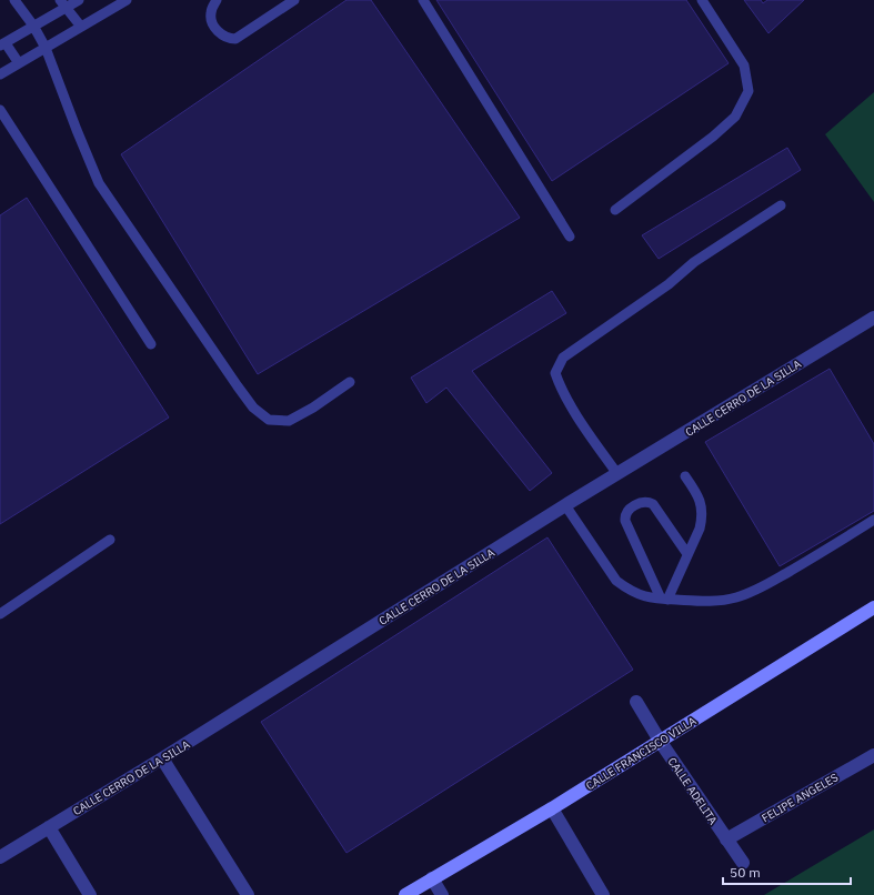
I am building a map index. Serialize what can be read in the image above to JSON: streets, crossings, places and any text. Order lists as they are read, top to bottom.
{
  "streets": {
    "street": [
      "CALLE CERRO DE LA SILLA",
      "CALLE FRANCISCO VILLA",
      "CALLE ADELITA",
      "FELIPE ANGELES"
    ]
  },
  "crossings": [
    ["CALLE FRANCISCO VILLA", "CALLE ADELITA"],
    ["CALLE ADELITA", "FELIPE ANGELES"]
  ],
  "scale_bar": "50 m"
}
